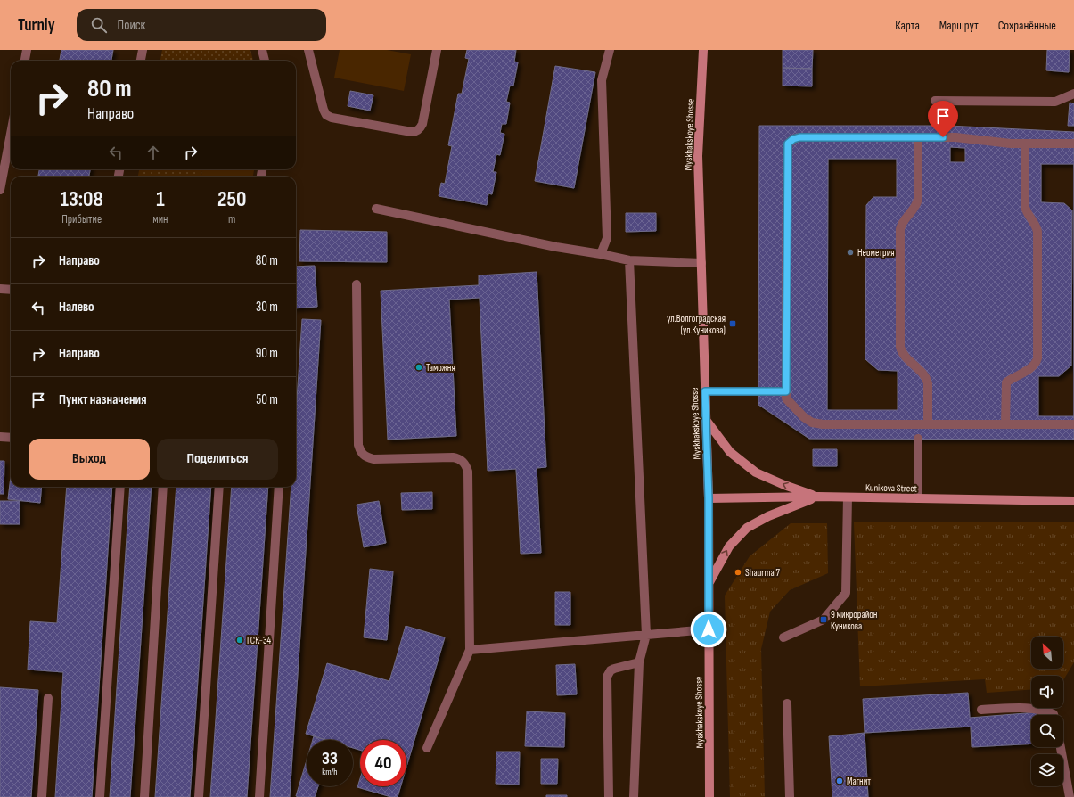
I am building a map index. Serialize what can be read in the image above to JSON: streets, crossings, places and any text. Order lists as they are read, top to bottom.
{
  "streets": {
    "street": ["Myskhakskoye Shosse", "Kunikova Street"]
  },
  "crossings": [
    ["Myskhakskoye Shosse", "Kunikova Street"]
  ],
  "places": {
    "other": [
      "Неометрия",
      "Таможня",
      "Shaurma 7",
      "ГСК-34",
      "Магнит"
    ],
    "transit": ["ул.Волгоградская (ул.Куникова)", "9 микрорайон Куникова"]
  },
  "north": "top left",
  "page": {
    "header": "Turnly",
    "search": "Поиск",
    "nav": ["Карта", "Маршрут", "Сохранённые"],
    "turn": ["80 m", "Направо"],
    "eta": [
      "13:08",
      "Прибытие",
      "1",
      "мин",
      "250",
      "m"
    ],
    "list": [
      {
        "name": "Направо",
        "value": "80 m"
      },
      {
        "name": "Налево",
        "value": "30 m"
      },
      {
        "name": "Направо",
        "value": "90 m"
      },
      {
        "name": "Пункт назначения",
        "value": "50 m"
      }
    ],
    "buttons": ["Выход", "Поделиться"],
    "speed": "33 km/h",
    "limit": "40"
  }
}
